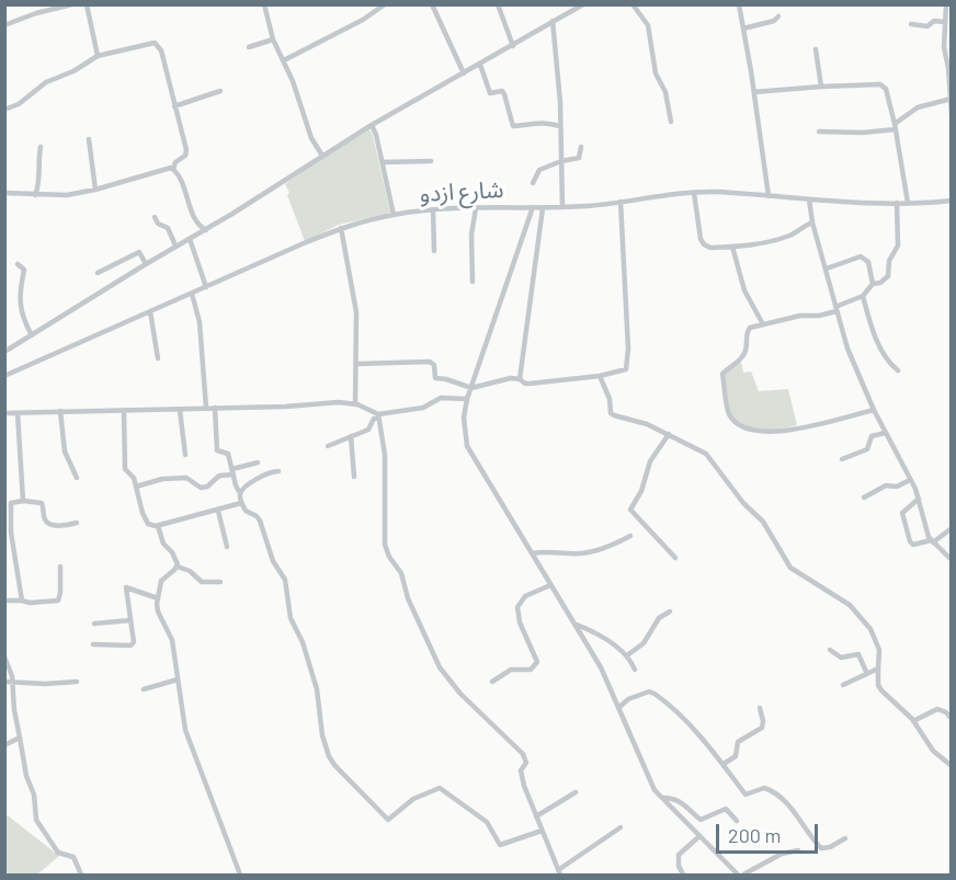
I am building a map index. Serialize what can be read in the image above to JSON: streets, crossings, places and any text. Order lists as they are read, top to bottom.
{
  "streets": {
    "street": ["شارع ازدو"]
  },
  "scale_bar": "200 m"
}
